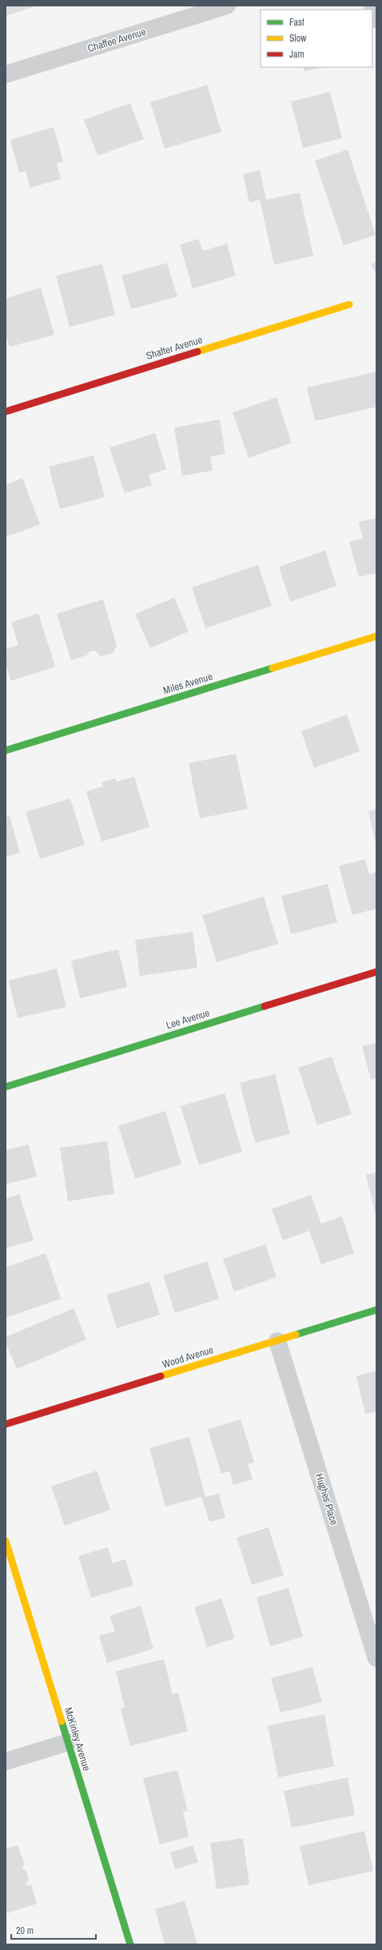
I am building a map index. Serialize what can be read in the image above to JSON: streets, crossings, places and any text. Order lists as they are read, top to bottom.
{
  "streets": {
    "street": [
      "Chaffee Avenue",
      "Shafter Avenue",
      "Miles Avenue",
      "Lee Avenue",
      "Wood Avenue",
      "Hughes Place",
      "McKinley Avenue"
    ]
  },
  "crossings": [
    ["Wood Avenue", "Hughes Place"]
  ],
  "legend": ["Fast", "Slow", "Jam"],
  "scale_bar": "20 m"
}
